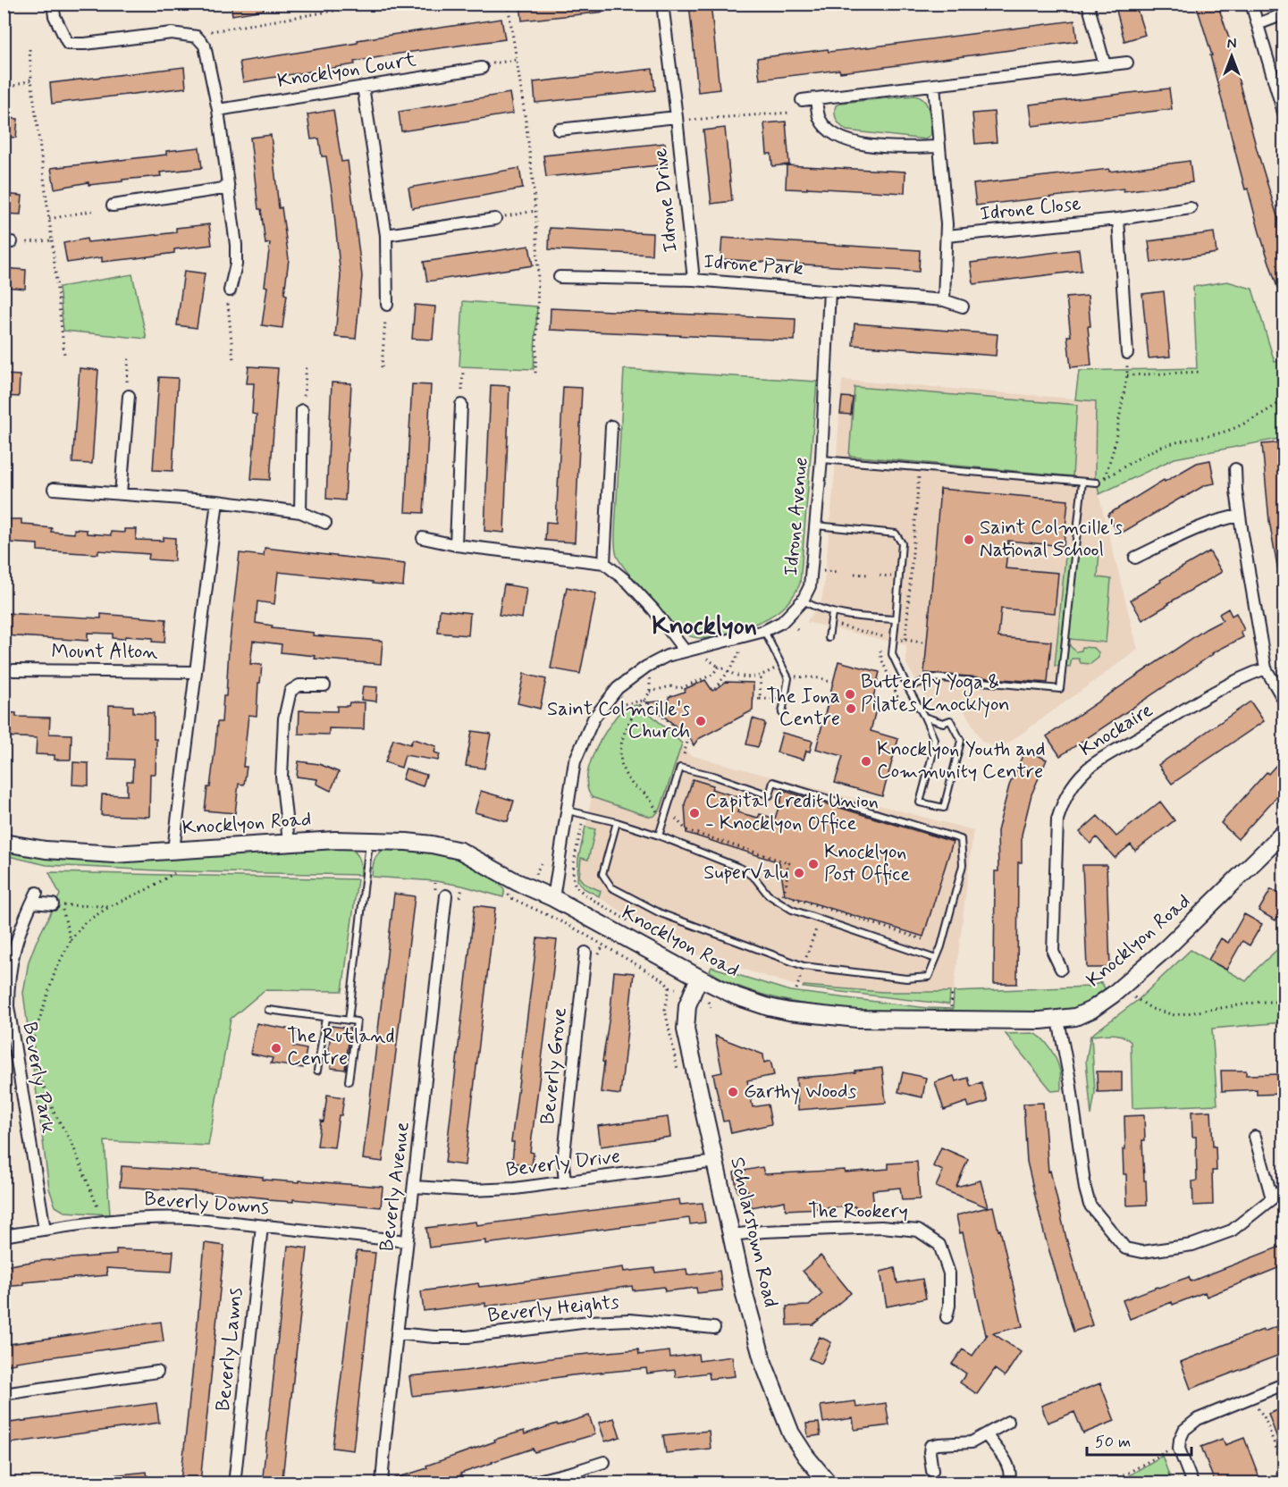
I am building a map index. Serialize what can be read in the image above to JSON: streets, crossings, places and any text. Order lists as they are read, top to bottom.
{
  "streets": {
    "street": [
      "Knocklyon Court",
      "Idrone Drive",
      "Idrone Close",
      "Idrone Park",
      "Idrone Avenue",
      "Mount Alton",
      "Knockaire",
      "Knocklyon Road",
      "Beverly Grove",
      "Beverly Park",
      "Beverly Drive",
      "Beverly Avenue",
      "Beverly Downs",
      "The Rookery",
      "Scholarstown Road",
      "Beverly Heights",
      "Beverly Lawns"
    ]
  },
  "crossings": [
    ["Idrone Drive", "Idrone Park"],
    ["Idrone Park", "Idrone Avenue"],
    ["Idrone Avenue", "Knocklyon Road"],
    ["Knocklyon Road", "Scholarstown Road"],
    ["Beverly Grove", "Beverly Drive"],
    ["Beverly Park", "Beverly Downs"],
    ["Beverly Drive", "Beverly Avenue"],
    ["Beverly Drive", "Scholarstown Road"],
    ["Beverly Avenue", "Beverly Downs"],
    ["Beverly Avenue", "Beverly Heights"],
    ["Beverly Downs", "Beverly Lawns"],
    ["The Rookery", "Scholarstown Road"]
  ],
  "districts": ["Knocklyon"],
  "places": [
    "Saint Colmcille's National School",
    "Butterfly Yoga & Pilates Knocklyon",
    "The Iona Centre",
    "Saint Colmcille's Church",
    "Knocklyon Youth and Community Centre",
    "Capital Credit Union - Knocklyon Office",
    "Knocklyon Post Office",
    "SuperValu",
    "The Rutland Centre",
    "Garthy Woods"
  ],
  "scale_bar": "50 m",
  "north": "top"
}
